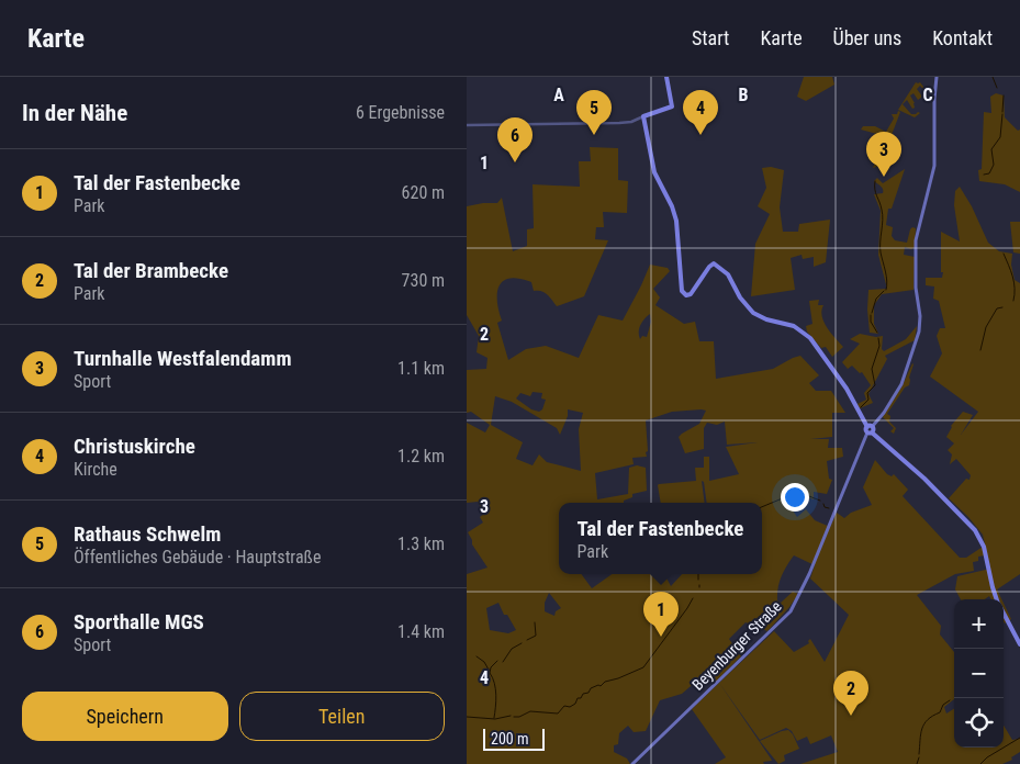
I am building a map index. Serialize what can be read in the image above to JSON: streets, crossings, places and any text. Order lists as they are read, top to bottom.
{
  "streets": {
    "main road": ["Beyenburger Straße"]
  },
  "scale_bar": "200 m",
  "page": {
    "header": "Karte",
    "nav": [
      "Start",
      "Karte",
      "Über uns",
      "Kontakt"
    ],
    "heading": ["In der Nähe", "6 Ergebnisse"],
    "pins": [
      "4",
      "5",
      "6",
      "3",
      "1",
      "2"
    ],
    "list": [
      {
        "mark": "1",
        "name": "Tal der Fastenbecke",
        "note": "Park",
        "value": "620 m"
      },
      {
        "mark": "2",
        "name": "Tal der Brambecke",
        "note": "Park",
        "value": "730 m"
      },
      {
        "mark": "3",
        "name": "Turnhalle Westfalendamm",
        "note": "Sport",
        "value": "1.1 km"
      },
      {
        "mark": "4",
        "name": "Christuskirche",
        "note": "Kirche",
        "value": "1.2 km"
      },
      {
        "mark": "5",
        "name": "Rathaus Schwelm",
        "note": "Öffentliches Gebäude · Hauptstraße",
        "value": "1.3 km"
      },
      {
        "mark": "6",
        "name": "Sporthalle MGS",
        "note": "Sport",
        "value": "1.4 km"
      }
    ],
    "popup": ["Tal der Fastenbecke", "Park"],
    "map_buttons": ["+", "−"],
    "buttons": ["Speichern", "Teilen"],
    "scale": "200 m"
  },
  "grid": {
    "columns": ["A", "B", "C"],
    "rows": [
      "1",
      "2",
      "3",
      "4"
    ]
  }
}
